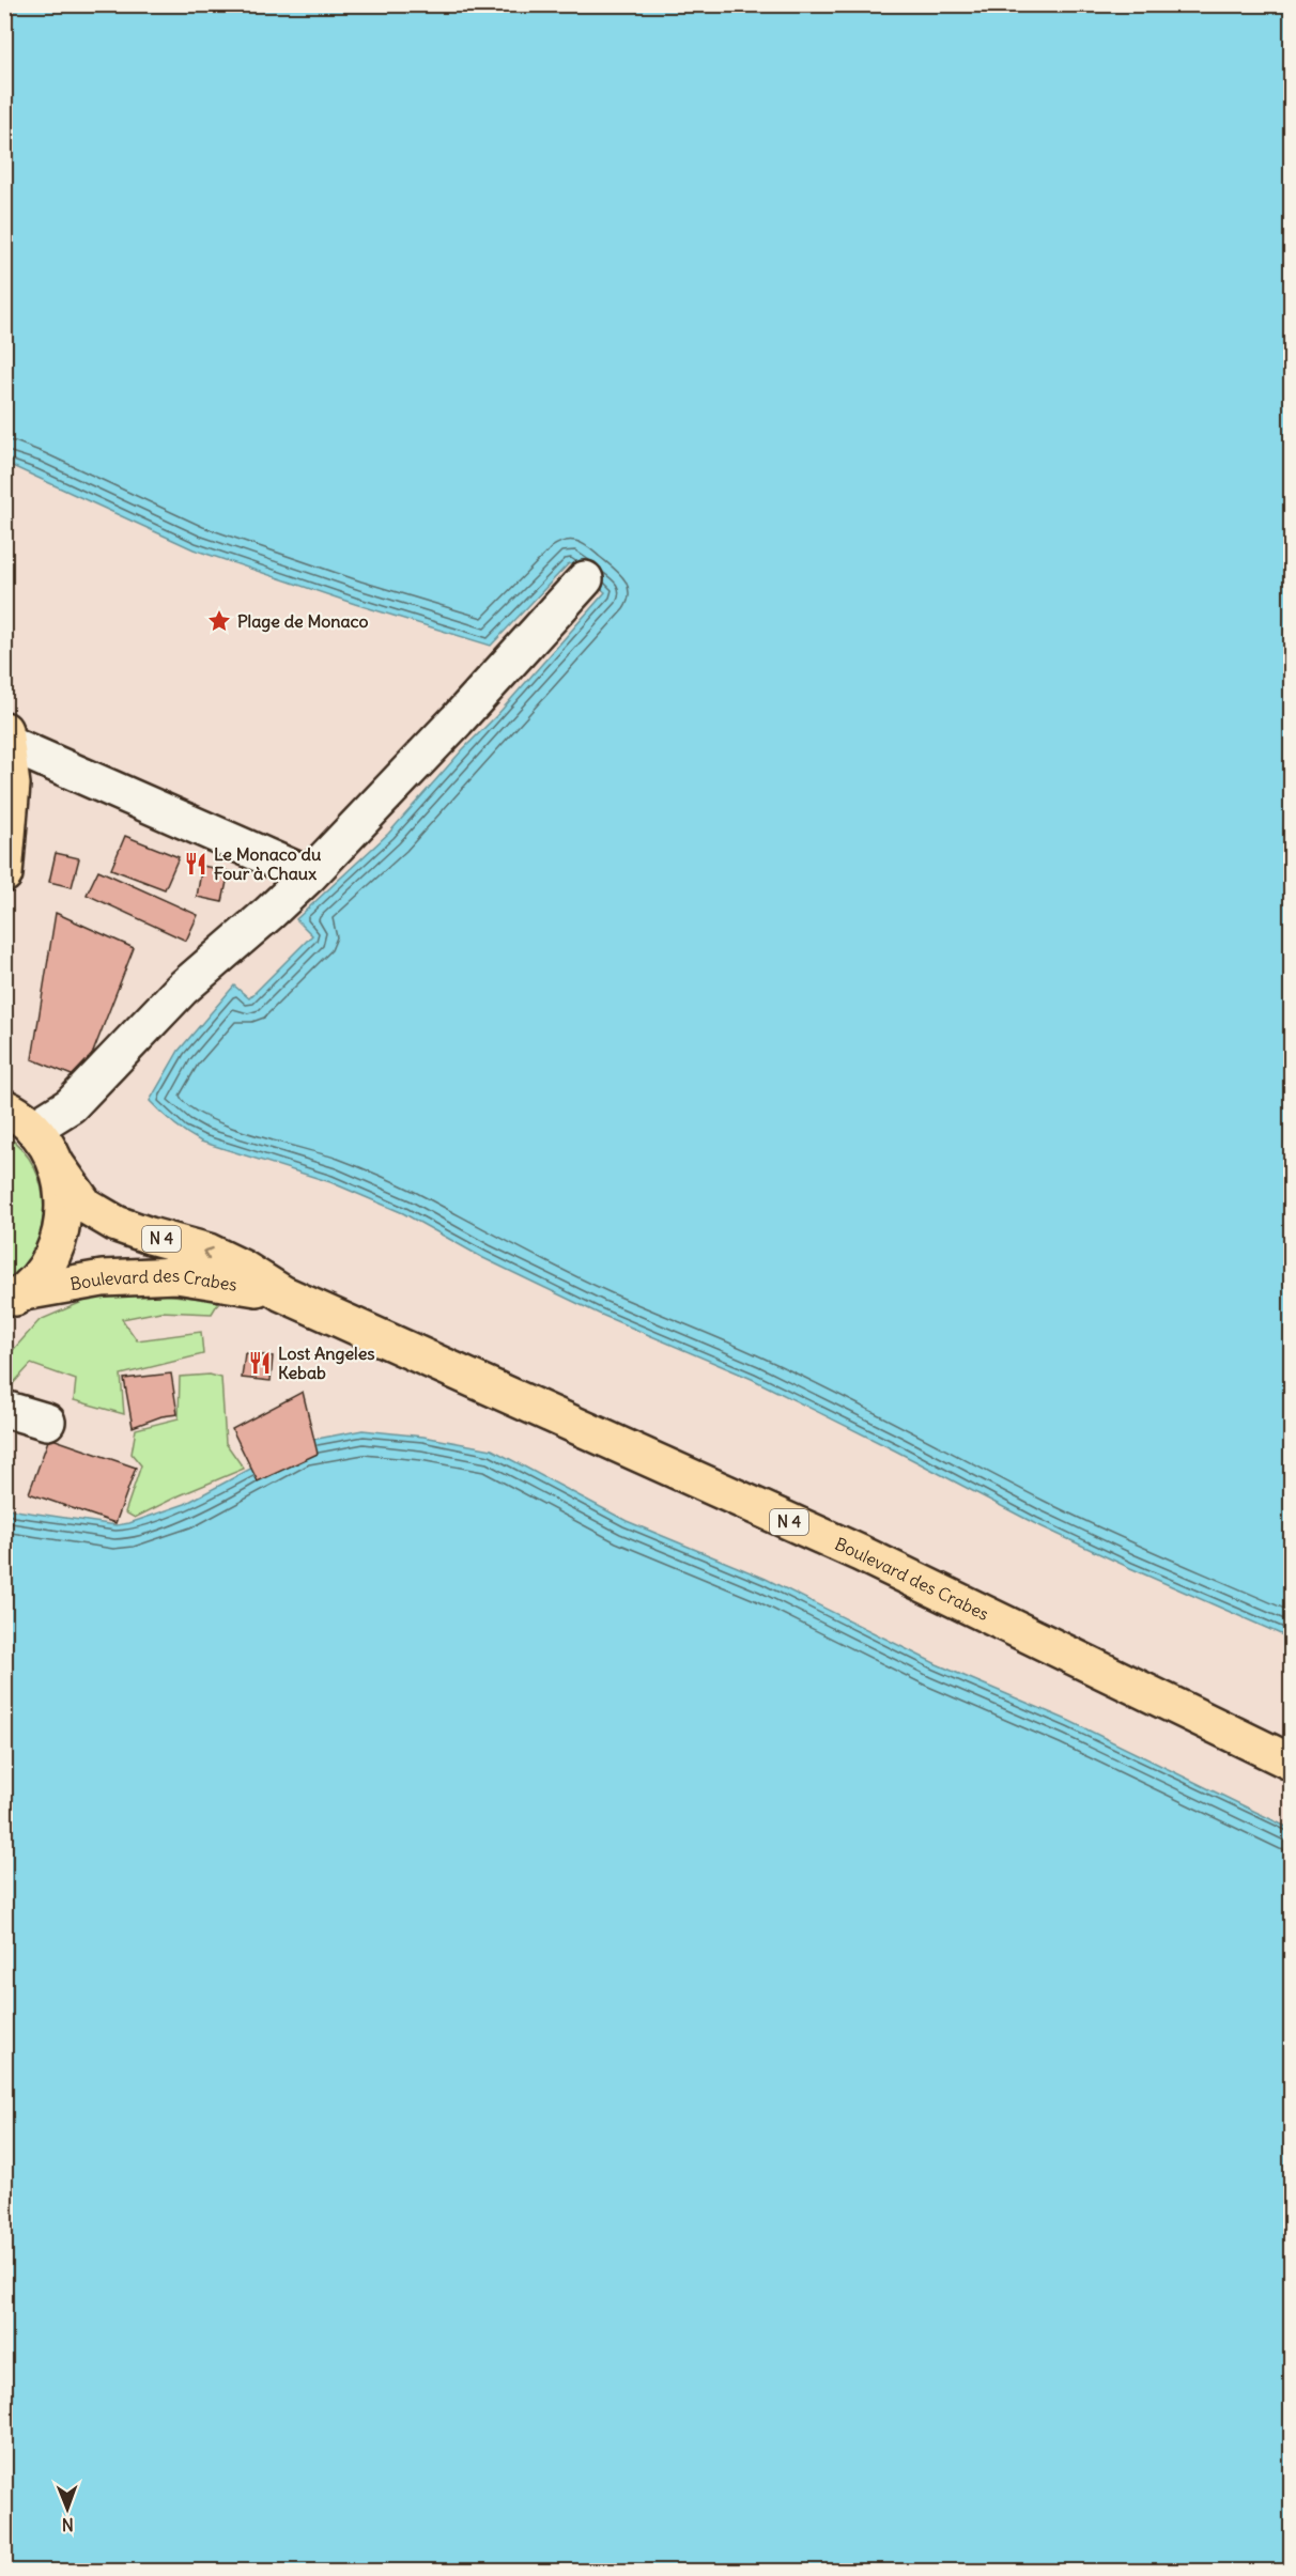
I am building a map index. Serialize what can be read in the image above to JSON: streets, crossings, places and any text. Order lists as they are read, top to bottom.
{
  "streets": {
    "main road": ["N 4", "Boulevard des Crabes"]
  },
  "places": {
    "place": ["Plage de Monaco"],
    "restaurant": ["Le Monaco du Four à Chaux", "Lost Angeles Kebab"]
  },
  "north": "bottom"
}
